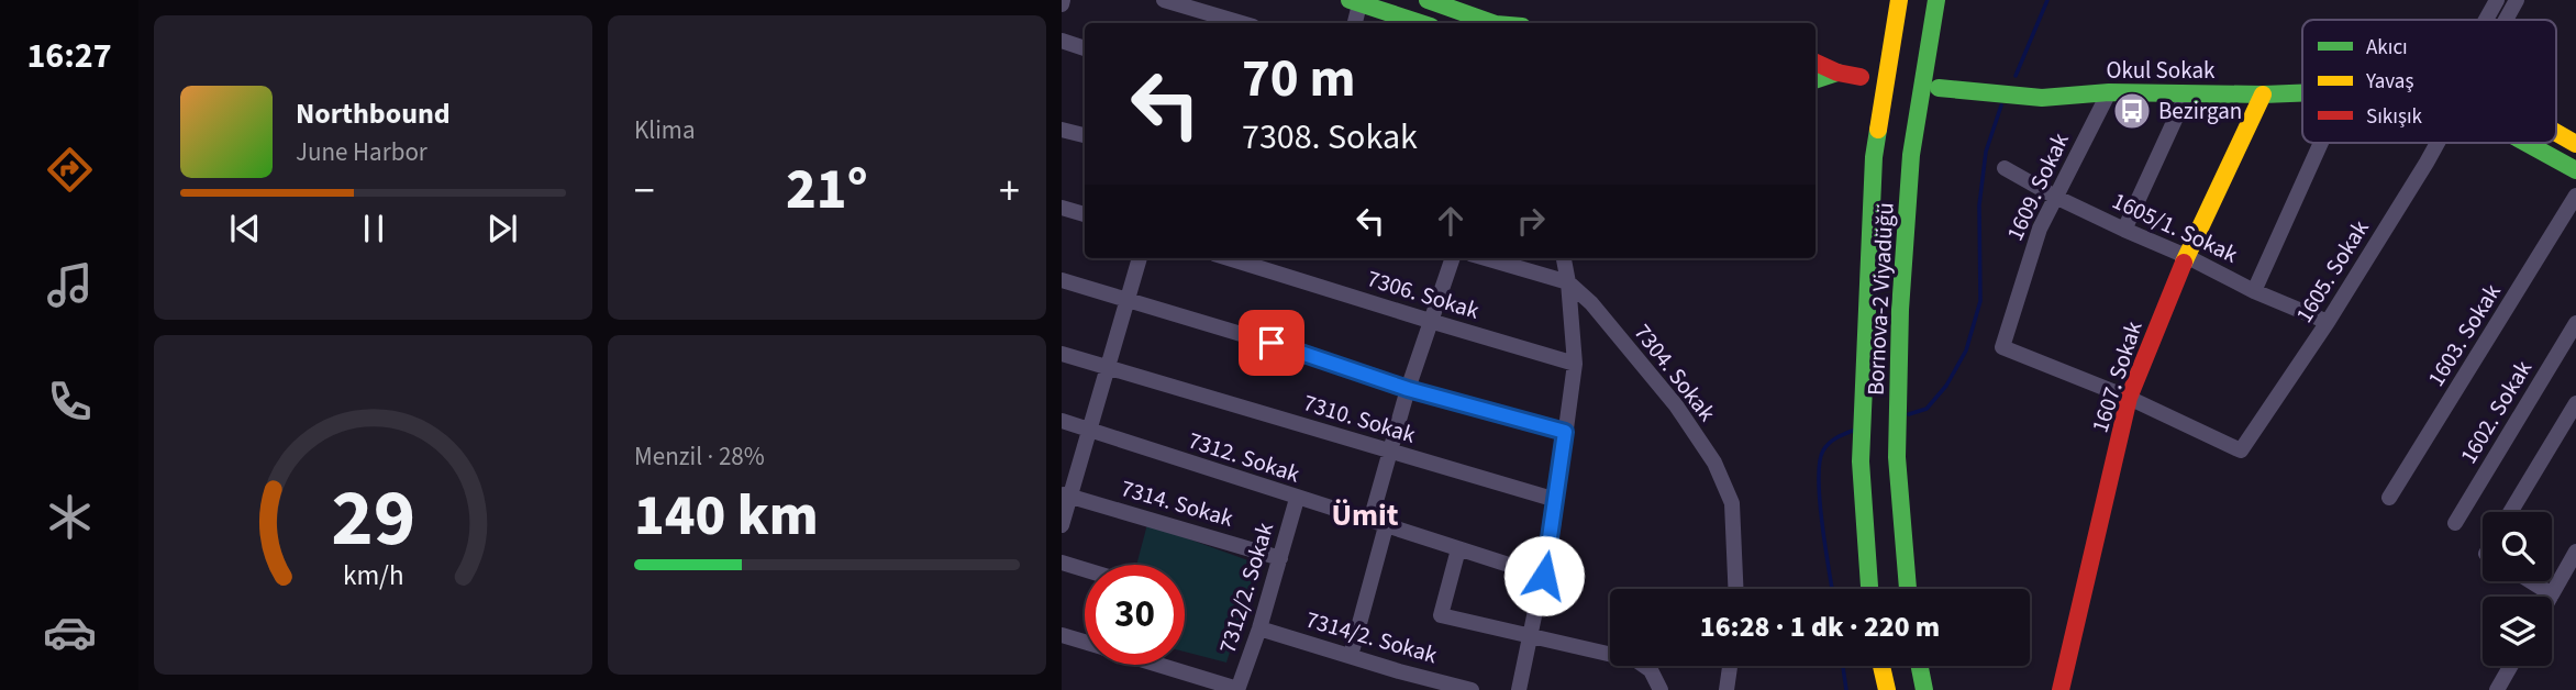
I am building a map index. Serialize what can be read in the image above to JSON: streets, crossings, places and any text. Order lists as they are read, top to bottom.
{
  "streets": {
    "main road": ["Okul Sokak", "Bornova-2 Viyadüğü", "1607. Sokak"],
    "street": [
      "1609. Sokak",
      "1605/1. Sokak",
      "1605. Sokak",
      "7306. Sokak",
      "1603. Sokak",
      "7304. Sokak",
      "1602. Sokak",
      "7310. Sokak",
      "7312. Sokak",
      "7314. Sokak",
      "7312/2. Sokak",
      "7314/2. Sokak"
    ]
  },
  "crossings": [
    ["Okul Sokak", "1609. Sokak"],
    ["Okul Sokak", "1607. Sokak"],
    ["1609. Sokak", "1605/1. Sokak"],
    ["1609. Sokak", "1605. Sokak"],
    ["1609. Sokak", "1607. Sokak"],
    ["1605/1. Sokak", "1605. Sokak"],
    ["1605/1. Sokak", "1607. Sokak"],
    ["1605. Sokak", "1607. Sokak"],
    ["7312. Sokak", "7312/2. Sokak"],
    ["7314. Sokak", "7312/2. Sokak"],
    ["7312/2. Sokak", "7314/2. Sokak"]
  ],
  "districts": ["Ümit"],
  "places": {
    "bus stop": ["Bezirgan"]
  },
  "legend": ["Akıcı", "Yavaş", "Sıkışık"],
  "page": {
    "tabs": "16:27",
    "tile": [
      "Klima",
      ["Menzil · 28%", "140 km"]
    ],
    "turn": ["70 m", "7308. Sokak"],
    "song": ["Northbound", "June Harbor"],
    "heat": ["−", "21°", "+"],
    "limit": "30",
    "trip": "16:28 · 1 dk · 220 m",
    "gauge": ["29", "km/h"]
  }
}
